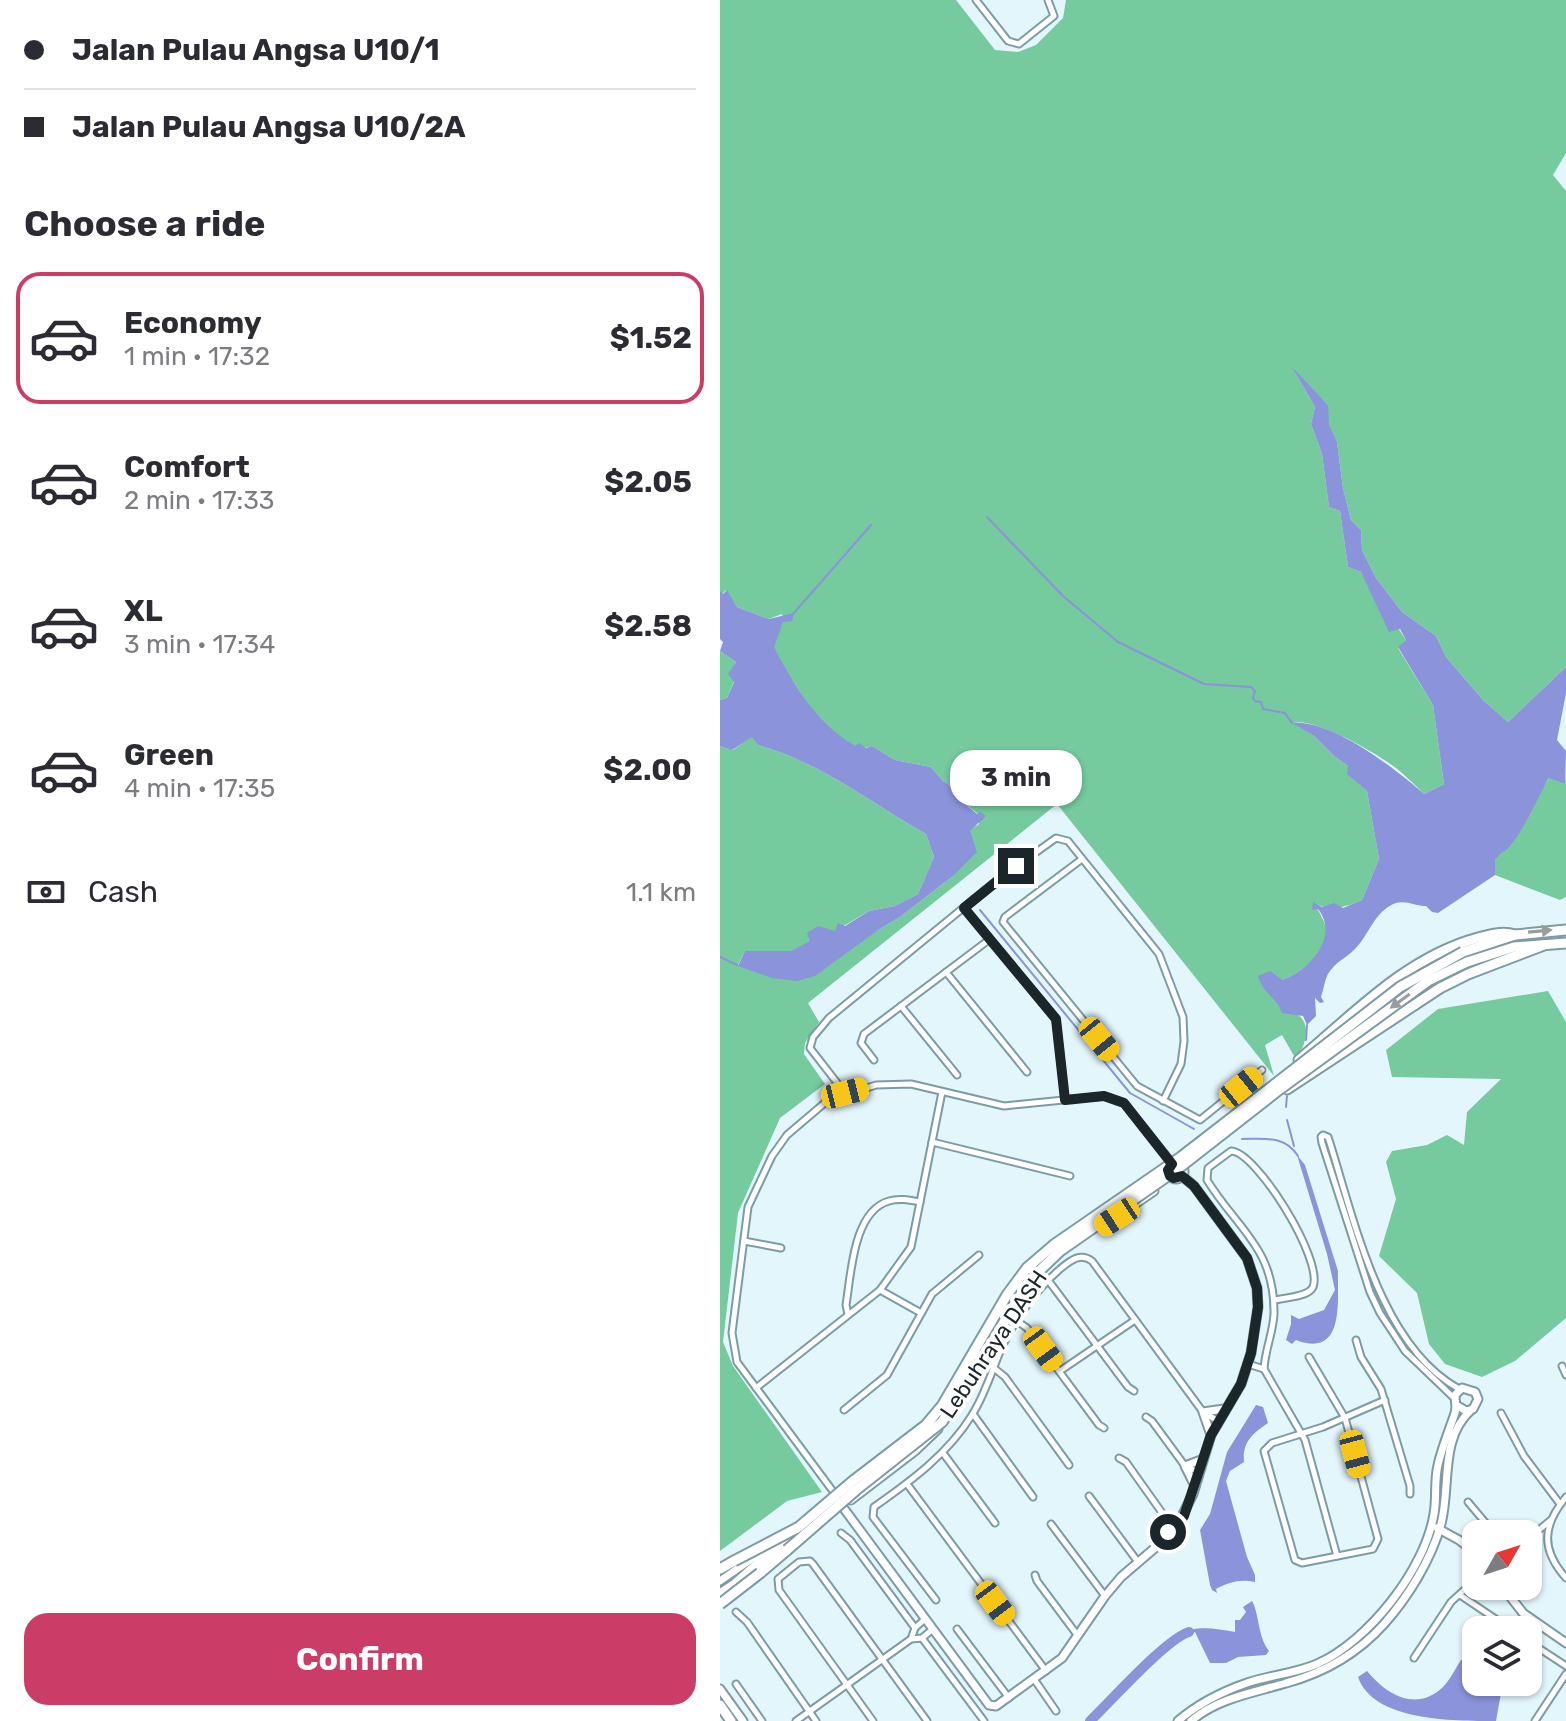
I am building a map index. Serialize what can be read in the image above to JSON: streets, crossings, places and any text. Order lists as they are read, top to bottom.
{
  "streets": {
    "highway": ["Lebuhraya DASH"]
  },
  "north": "top right",
  "page": {
    "banner": ["Jalan Pulau Angsa U10/1", "Jalan Pulau Angsa U10/2A"],
    "heading": "Choose a ride",
    "list": [
      {
        "name": "Economy",
        "note": "1 min · 17:32",
        "value": "$1.52"
      },
      {
        "name": "Comfort",
        "note": "2 min · 17:33",
        "value": "$2.05"
      },
      {
        "name": "XL",
        "note": "3 min · 17:34",
        "value": "$2.58"
      },
      {
        "name": "Green",
        "note": "4 min · 17:35",
        "value": "$2.00"
      }
    ],
    "bubble": "3 min",
    "pay": ["Cash", "1.1 km"],
    "buttons": "Confirm"
  }
}
